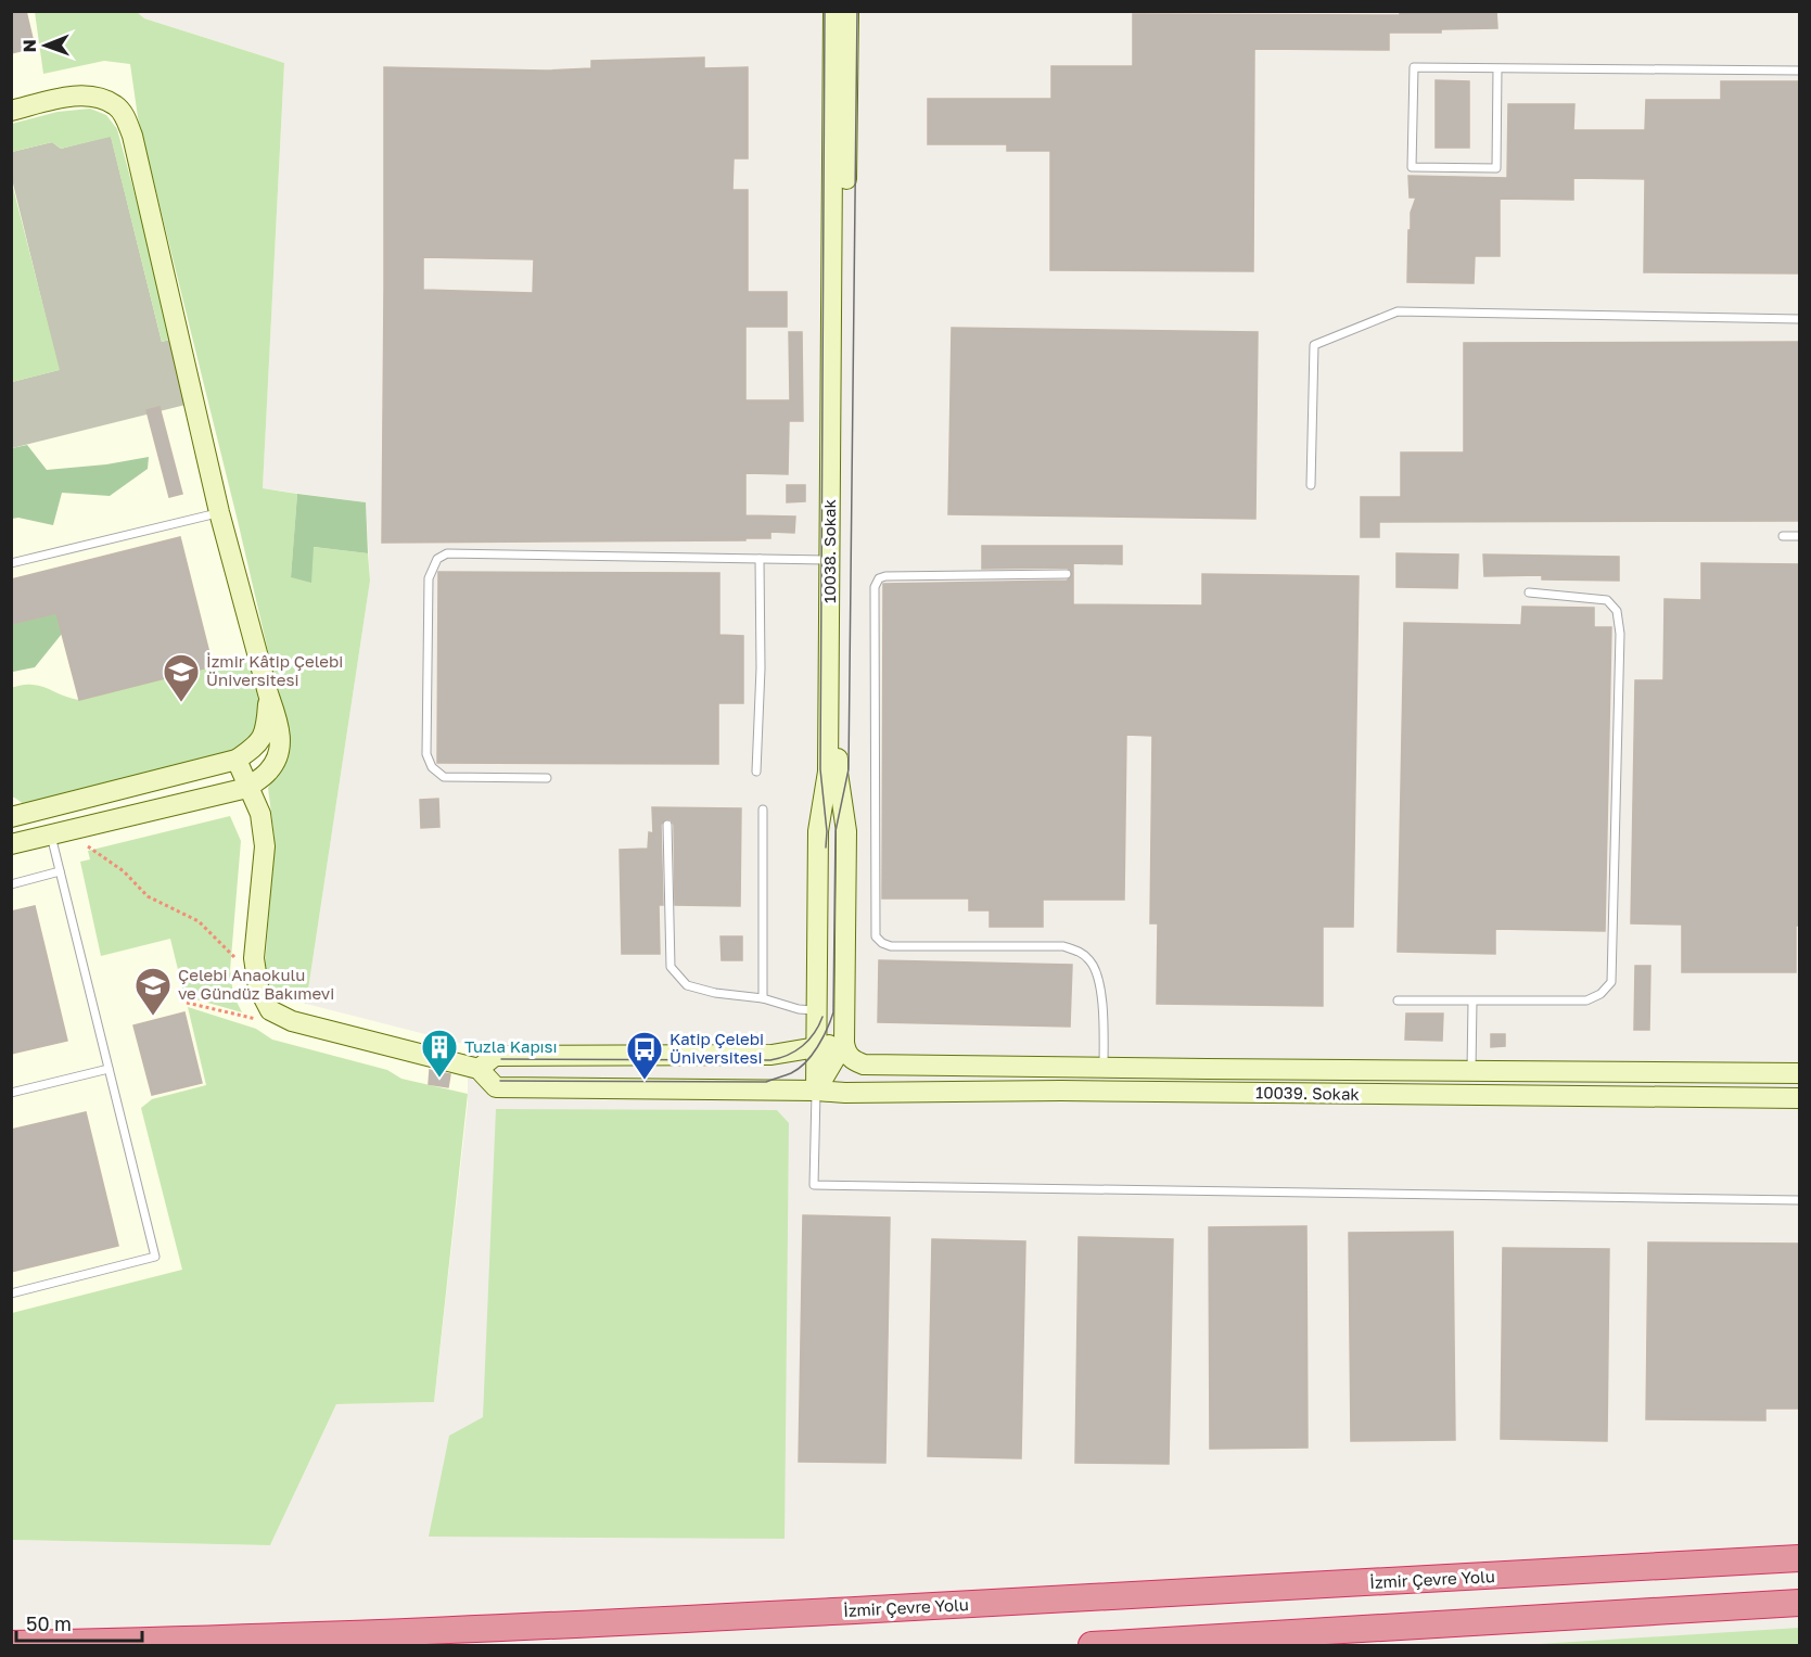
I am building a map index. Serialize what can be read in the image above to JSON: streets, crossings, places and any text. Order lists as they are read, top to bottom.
{
  "streets": {
    "highway": ["İzmir Çevre Yolu"],
    "street": ["10038. Sokak", "10039. Sokak"]
  },
  "crossings": [
    ["10038. Sokak", "10039. Sokak"]
  ],
  "places": {
    "school or university": ["İzmir Kâtip Çelebi Üniversitesi", "Çelebi Anaokulu ve Gündüz Bakımevi"],
    "building": ["Tuzla Kapısı"],
    "bus stop": ["Katip Çelebi Üniversitesi"]
  },
  "scale_bar": "50 m",
  "north": "left"
}
